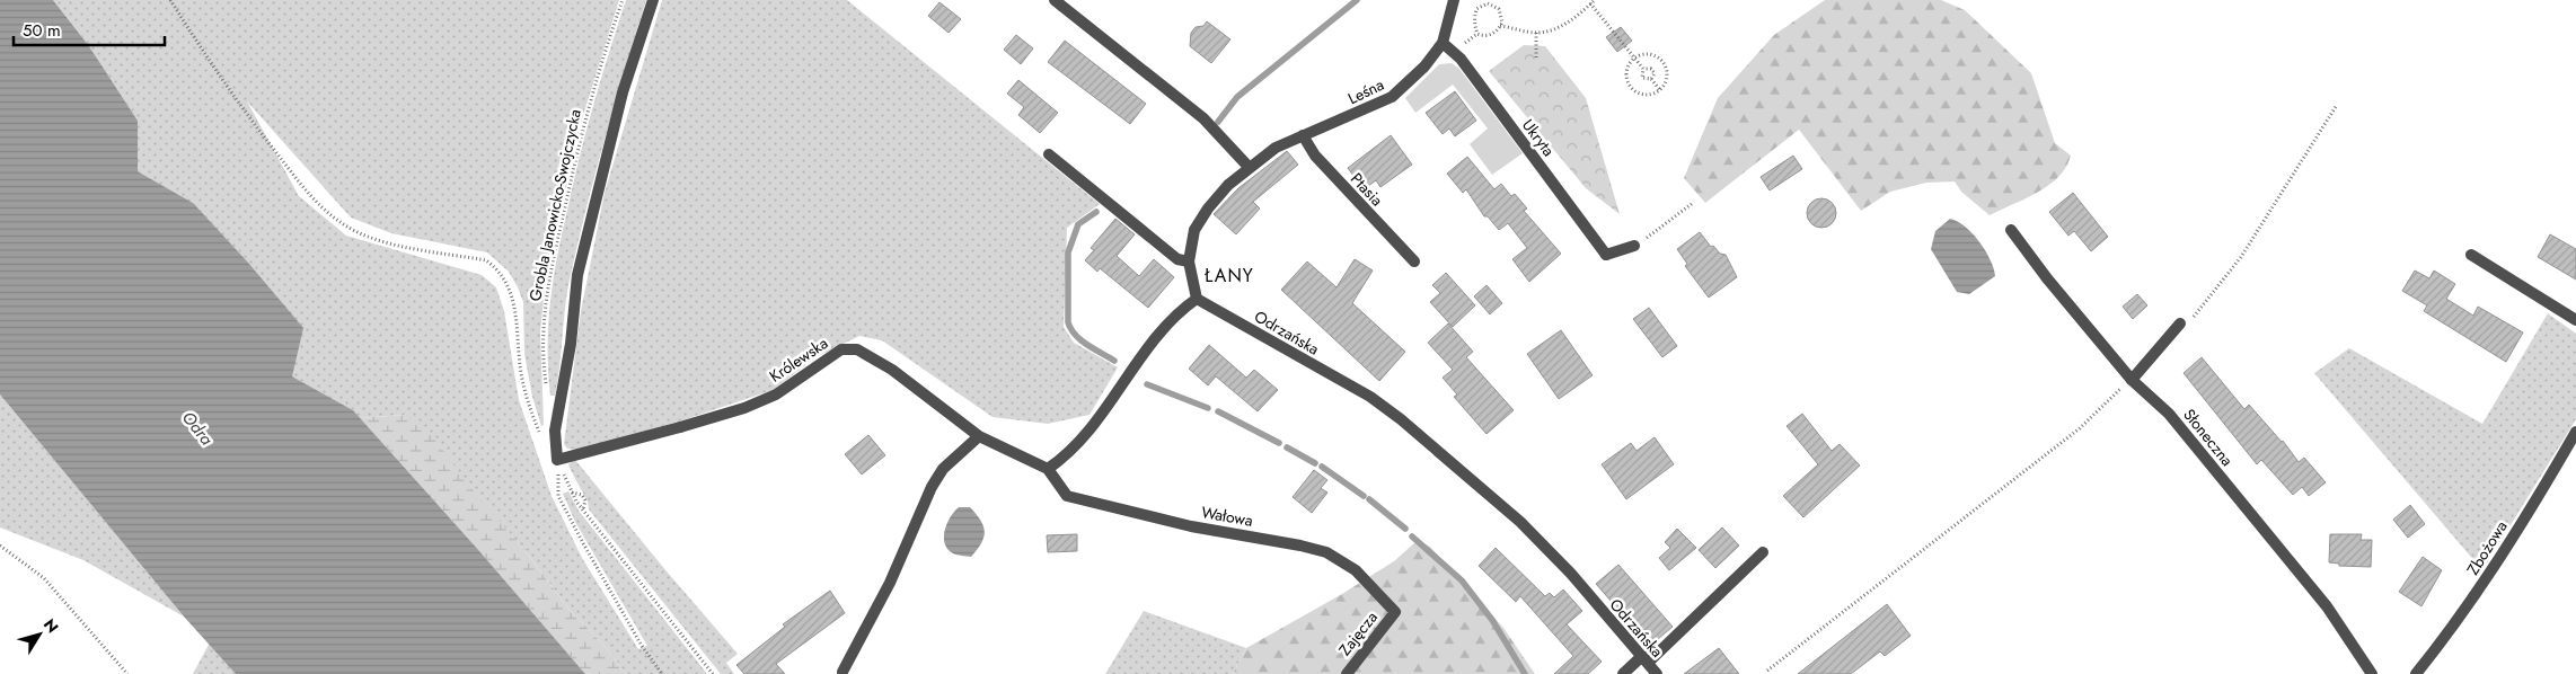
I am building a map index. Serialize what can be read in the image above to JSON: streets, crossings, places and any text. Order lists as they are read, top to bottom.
{
  "streets": {
    "street": [
      "Leśna",
      "Ukryta",
      "Ptasia",
      "Odrzańska",
      "Królewska",
      "Słoneczna",
      "Wałowa",
      "Zbożowa",
      "Zajęcza"
    ],
    "path": ["Grobla Janowicko-Swojczycka"]
  },
  "crossings": [
    ["Leśna", "Ukryta"],
    ["Leśna", "Ptasia"],
    ["Królewska", "Wałowa"],
    ["Wałowa", "Zajęcza"]
  ],
  "districts": ["ŁANY"],
  "water": ["Odra"],
  "scale_bar": "50 m",
  "north": "top right"
}
